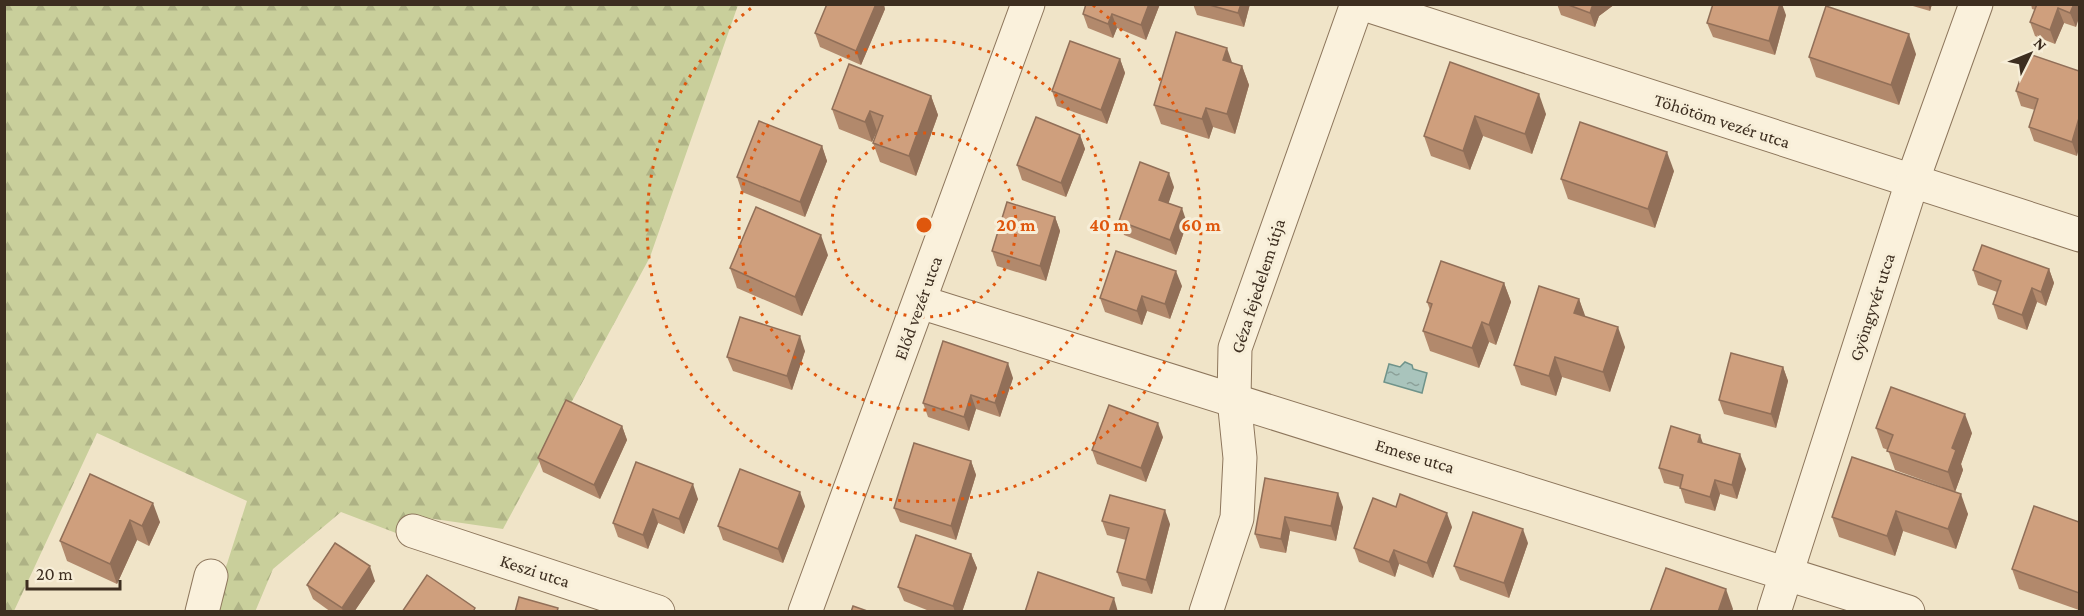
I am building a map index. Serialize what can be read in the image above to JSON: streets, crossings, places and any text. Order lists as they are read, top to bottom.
{
  "streets": {
    "street": [
      "Töhötöm vezér utca",
      "Géza fejedelem útja",
      "Gyöngyvér utca",
      "Előd vezér utca",
      "Emese utca",
      "Keszi utca"
    ]
  },
  "crossings": [
    ["Töhötöm vezér utca", "Gyöngyvér utca"],
    ["Géza fejedelem útja", "Emese utca"],
    ["Gyöngyvér utca", "Emese utca"],
    ["Előd vezér utca", "Emese utca"]
  ],
  "scale_bar": "20 m",
  "north": "top right",
  "rings": ["20 m", "40 m", "60 m"]
}
